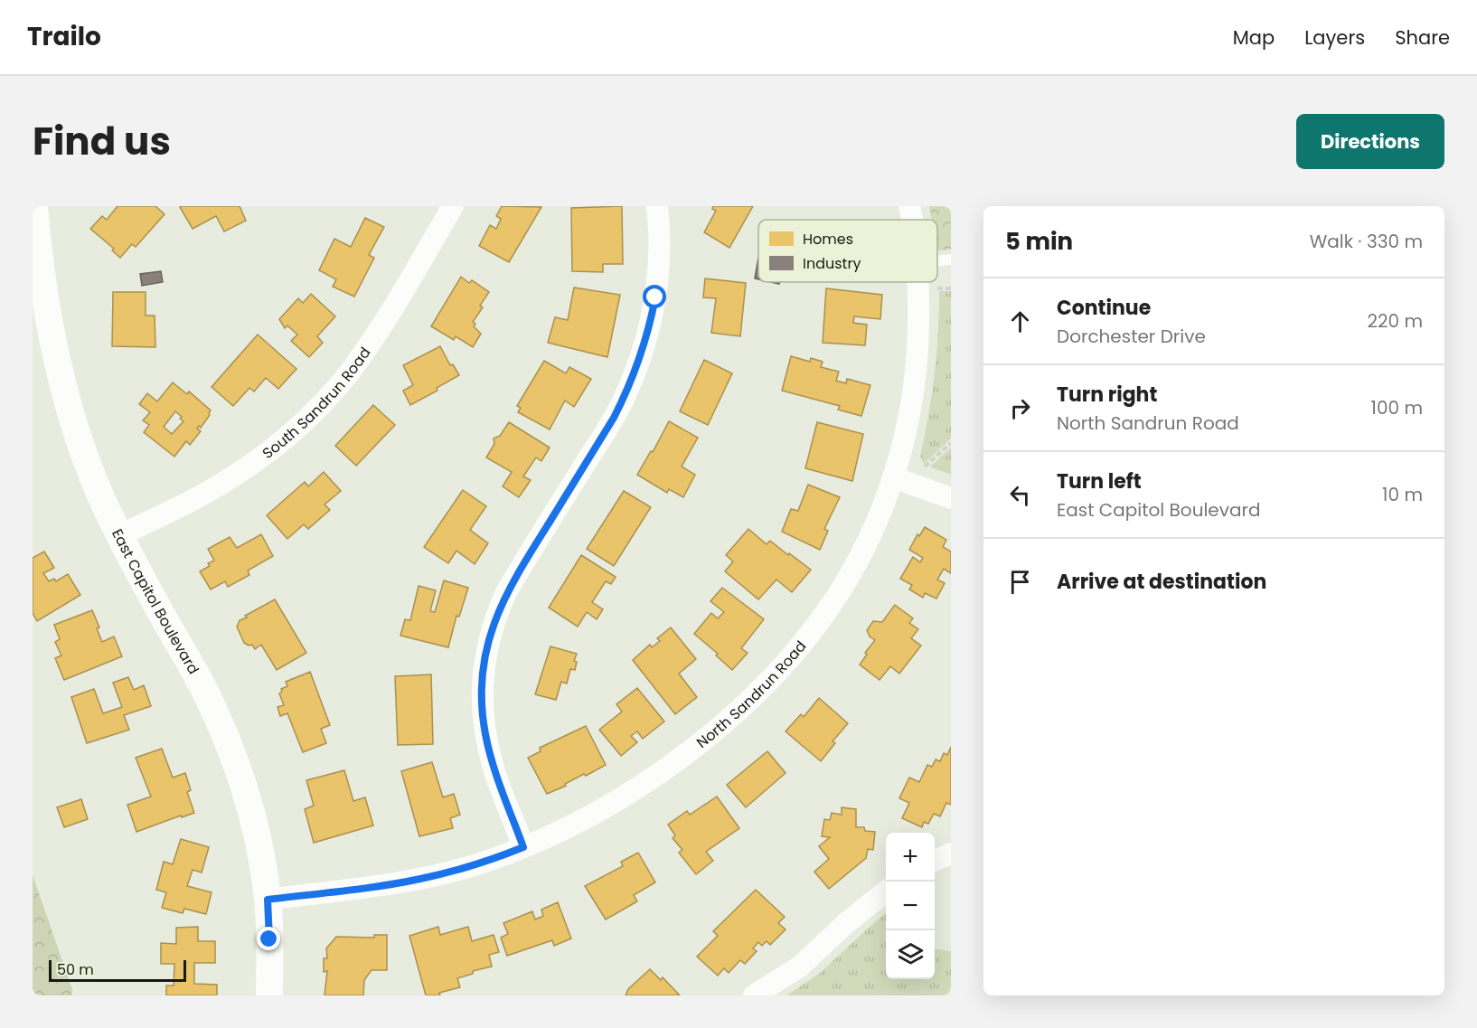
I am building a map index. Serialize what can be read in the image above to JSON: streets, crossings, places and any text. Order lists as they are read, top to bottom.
{
  "streets": {
    "street": ["South Sandrun Road", "East Capitol Boulevard", "North Sandrun Road"]
  },
  "crossings": [
    ["South Sandrun Road", "East Capitol Boulevard"],
    ["East Capitol Boulevard", "North Sandrun Road"]
  ],
  "legend": ["Homes", "Industry"],
  "scale_bar": "50 m",
  "page": {
    "header": "Trailo",
    "nav": ["Map", "Layers", "Share"],
    "title": "Find us",
    "buttons": "Directions",
    "heading": ["5 min", "Walk · 330 m"],
    "list": [
      ["Continue", "Dorchester Drive", "220 m"],
      ["Turn right", "North Sandrun Road", "100 m"],
      ["Turn left", "East Capitol Boulevard", "10 m"],
      "Arrive at destination"
    ],
    "map_buttons": ["+", "−"],
    "scale": "50 m"
  }
}
